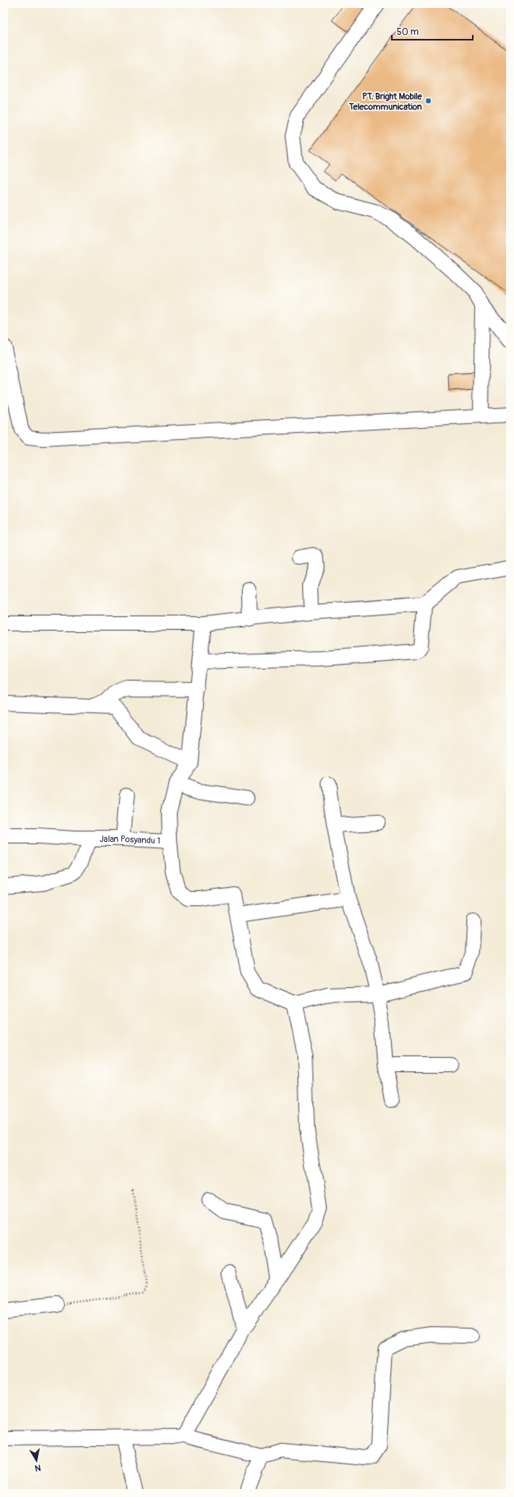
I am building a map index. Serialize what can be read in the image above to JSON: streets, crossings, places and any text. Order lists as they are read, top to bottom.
{
  "streets": {
    "street": ["Jalan Posyandu 1"]
  },
  "places": ["PT. Bright Mobile Telecommunication"],
  "scale_bar": "50 m",
  "north": "bottom"
}
